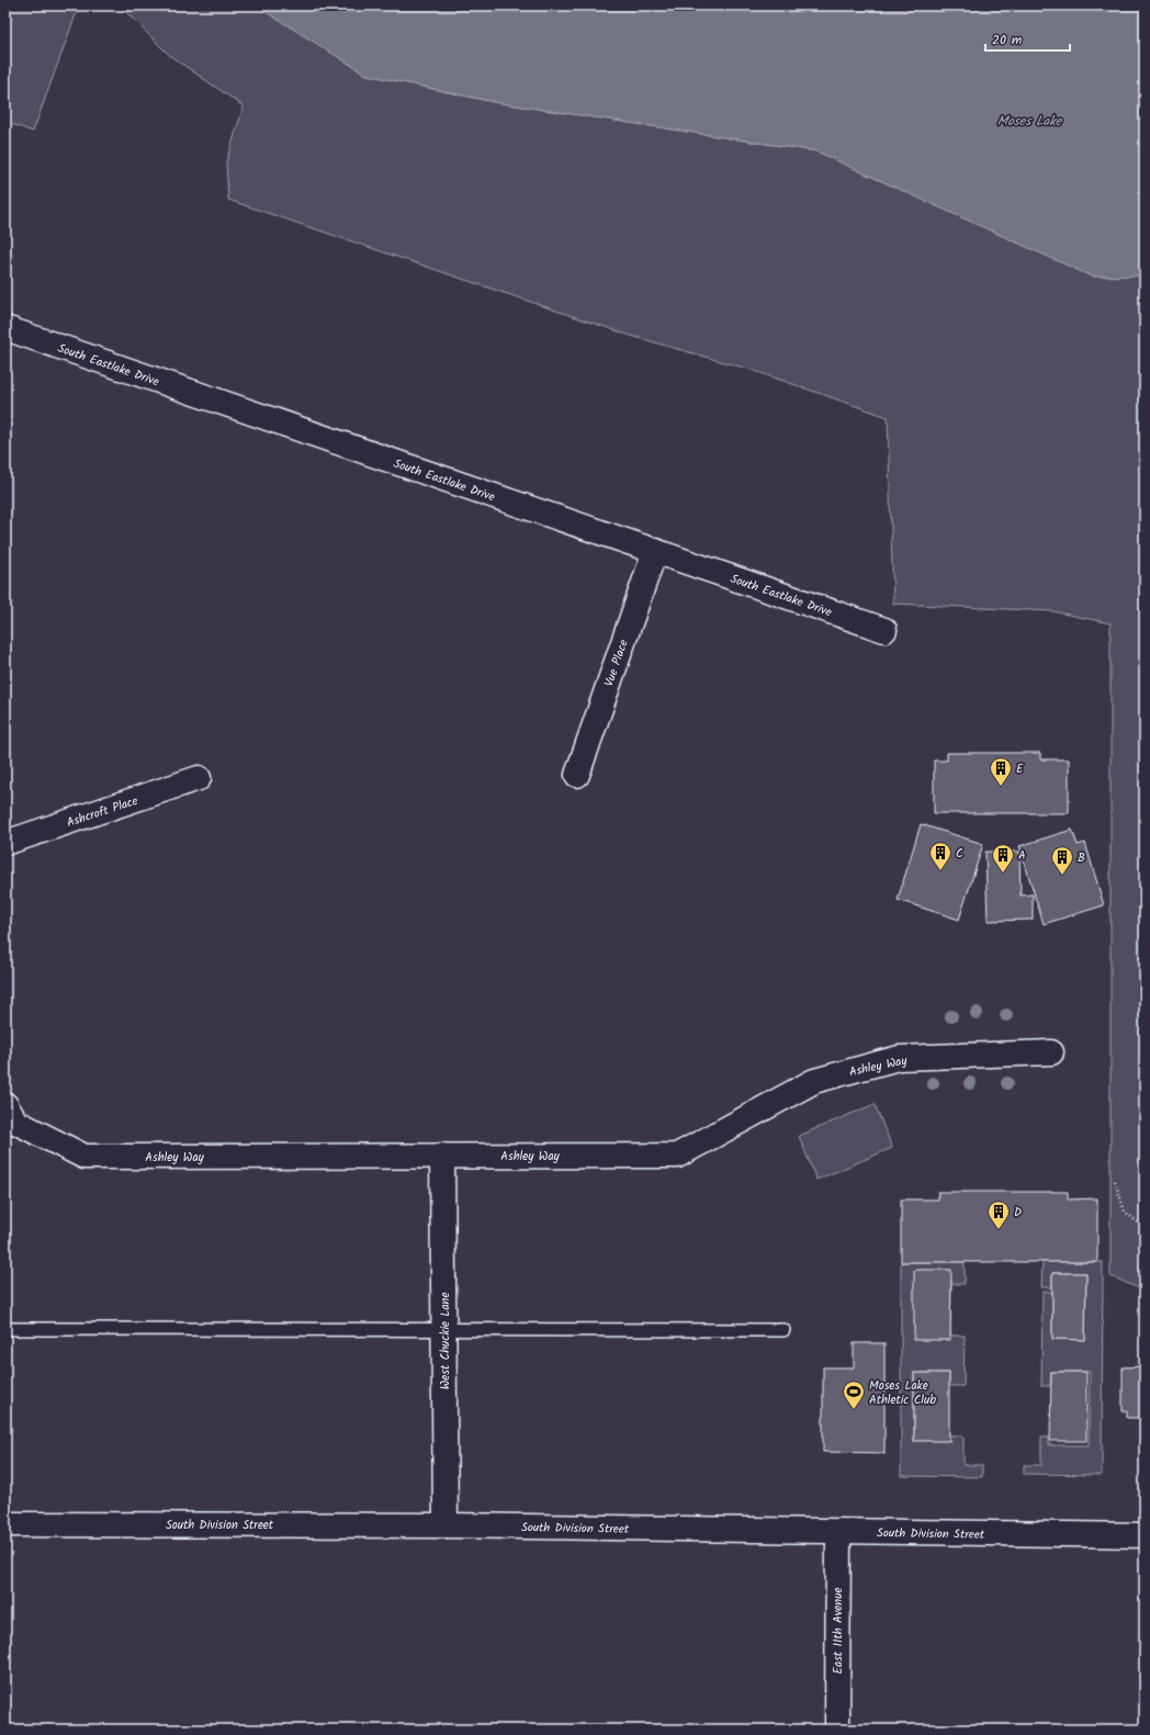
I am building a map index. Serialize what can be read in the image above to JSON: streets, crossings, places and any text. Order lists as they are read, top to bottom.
{
  "streets": {
    "street": [
      "South Eastlake Drive",
      "Vue Place",
      "Ashcroft Place",
      "Ashley Way",
      "West Chuckie Lane",
      "South Division Street",
      "East 11th Avenue"
    ]
  },
  "crossings": [
    ["South Eastlake Drive", "Vue Place"],
    ["Ashley Way", "West Chuckie Lane"],
    ["West Chuckie Lane", "South Division Street"],
    ["South Division Street", "East 11th Avenue"]
  ],
  "water": ["Moses Lake"],
  "places": {
    "building": [
      "E",
      "C",
      "A",
      "B",
      "D"
    ],
    "sports": ["Moses Lake Athletic Club"]
  },
  "scale_bar": "20 m"
}
